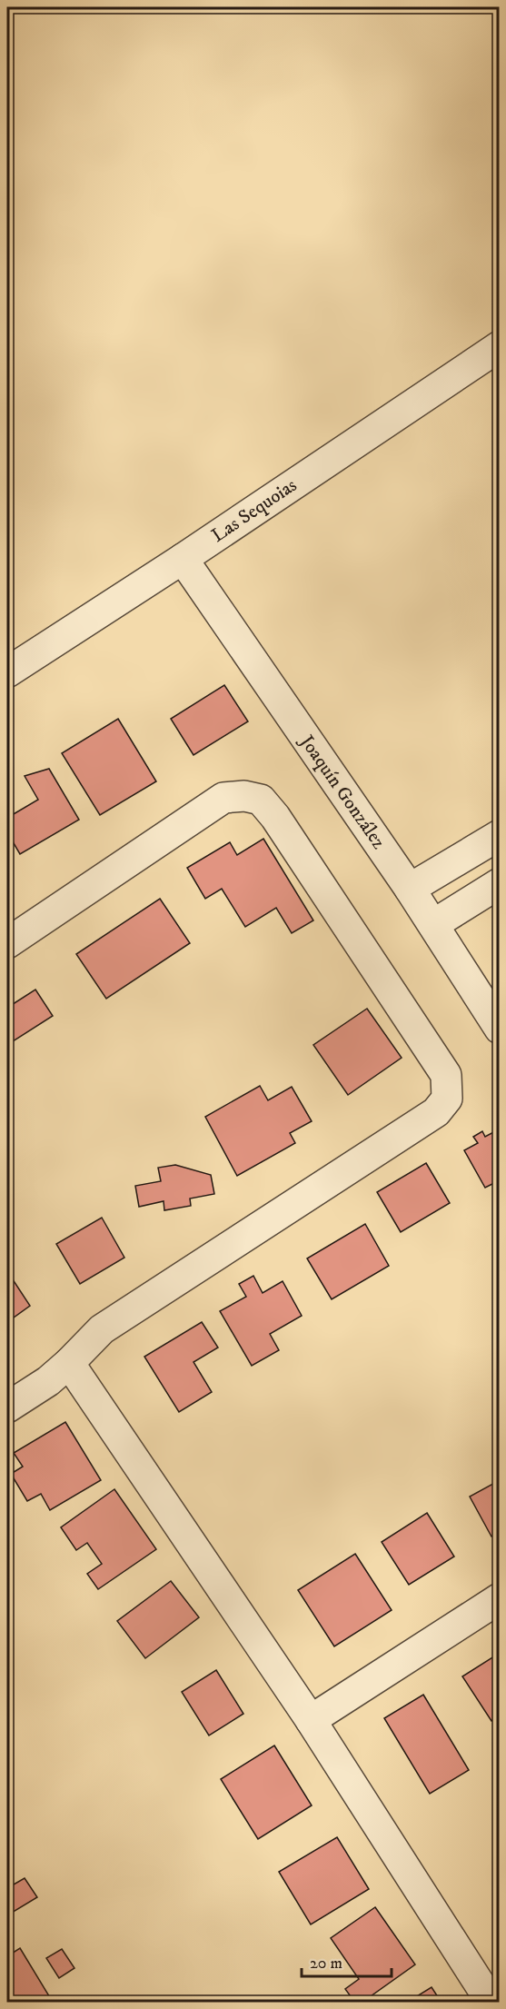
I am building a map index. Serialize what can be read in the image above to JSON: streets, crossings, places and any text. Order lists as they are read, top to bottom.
{
  "streets": {
    "street": ["Las Sequoias", "Joaquín González"]
  },
  "crossings": [
    ["Las Sequoias", "Joaquín González"]
  ],
  "scale_bar": "20 m"
}
